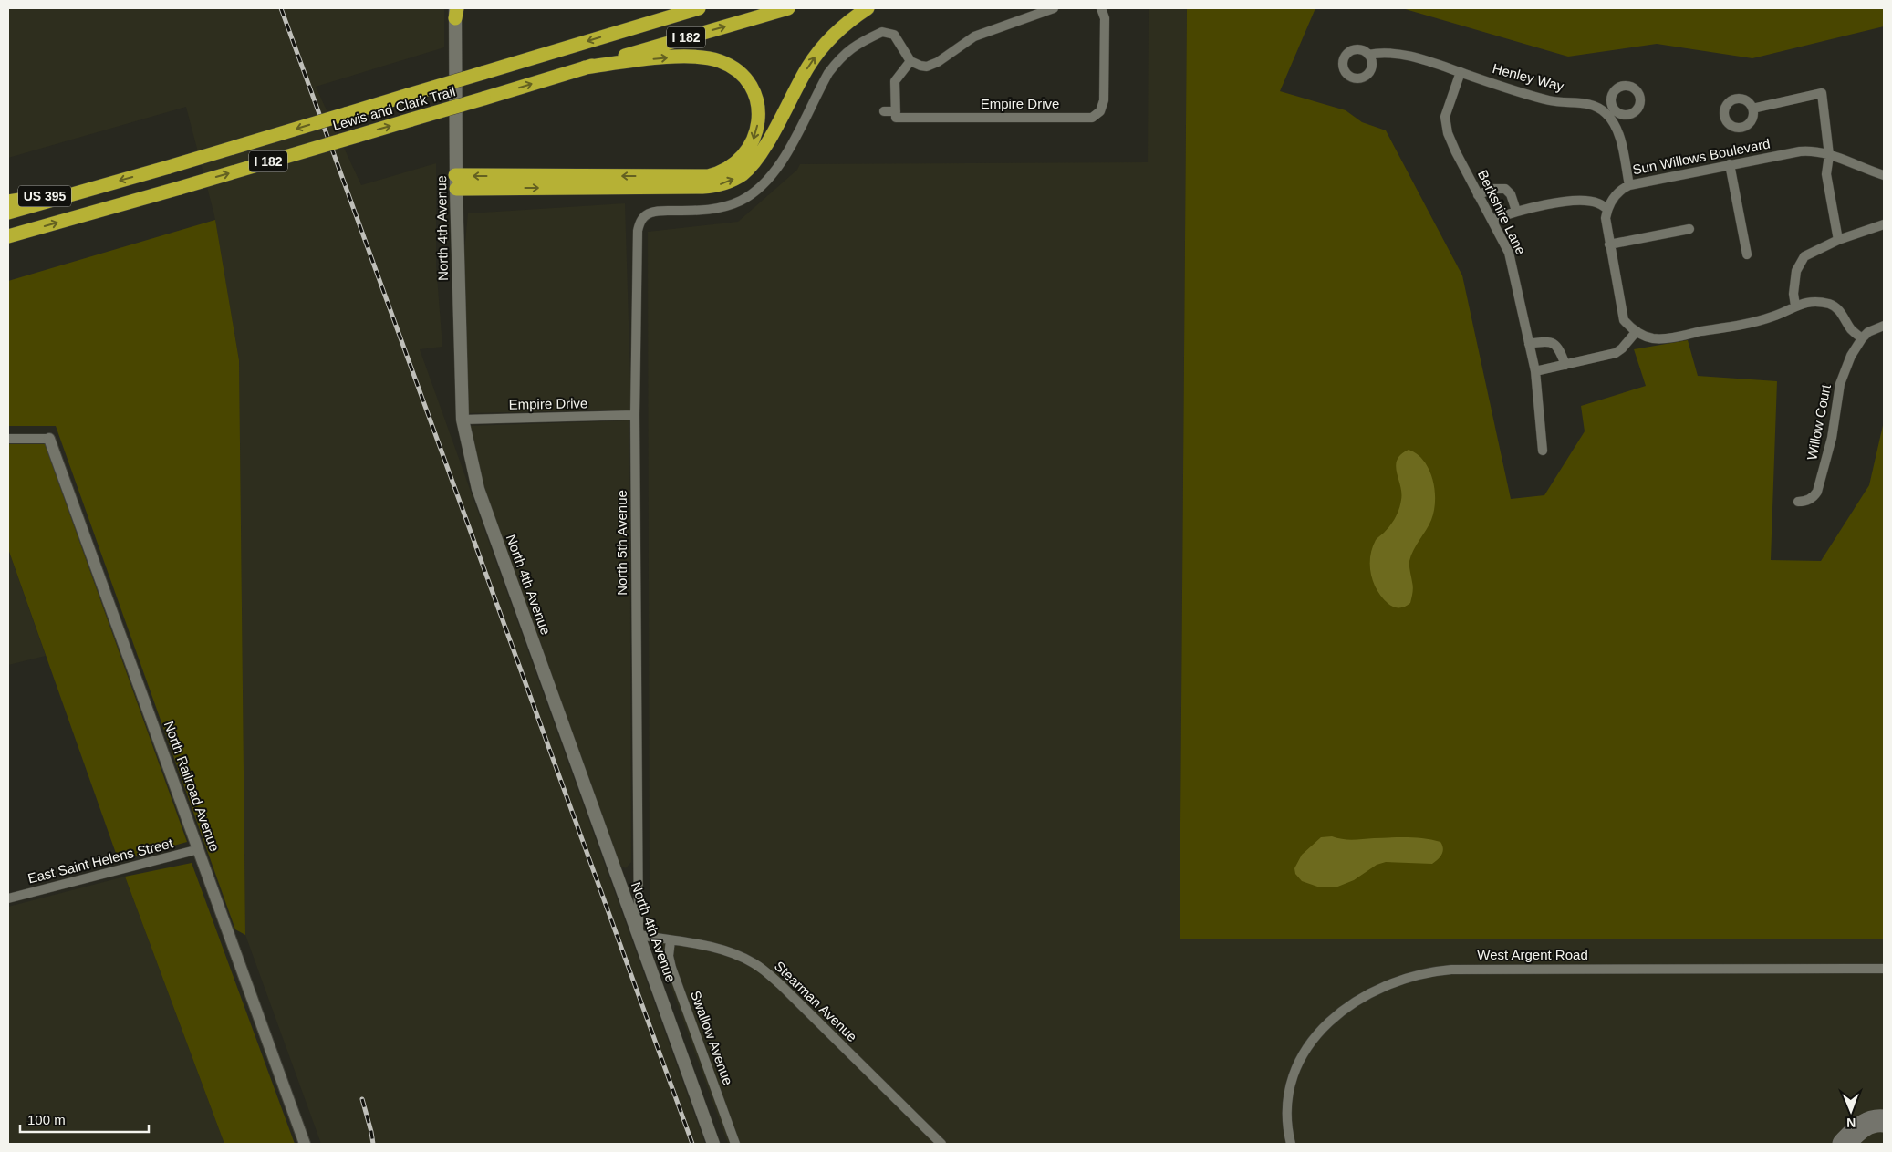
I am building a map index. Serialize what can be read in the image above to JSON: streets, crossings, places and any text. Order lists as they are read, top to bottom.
{
  "streets": {
    "highway": ["I 182", "Lewis and Clark Trail", "US 395"],
    "main road": ["North 4th Avenue"],
    "street": [
      "Henley Way",
      "Empire Drive",
      "Sun Willows Boulevard",
      "Berkshire Lane",
      "Willow Court",
      "North 5th Avenue",
      "North Railroad Avenue",
      "East Saint Helens Street",
      "West Argent Road",
      "Stearman Avenue",
      "Swallow Avenue"
    ]
  },
  "crossings": [
    ["Henley Way", "Sun Willows Boulevard"],
    ["Henley Way", "Berkshire Lane"],
    ["Empire Drive", "North 4th Avenue"],
    ["Empire Drive", "North 5th Avenue"],
    ["Lewis and Clark Trail", "US 395"],
    ["North 4th Avenue", "North 5th Avenue"],
    ["North 4th Avenue", "Stearman Avenue"],
    ["North 5th Avenue", "Stearman Avenue"],
    ["North Railroad Avenue", "East Saint Helens Street"],
    ["Stearman Avenue", "Swallow Avenue"]
  ],
  "scale_bar": "100 m",
  "north": "bottom"
}
